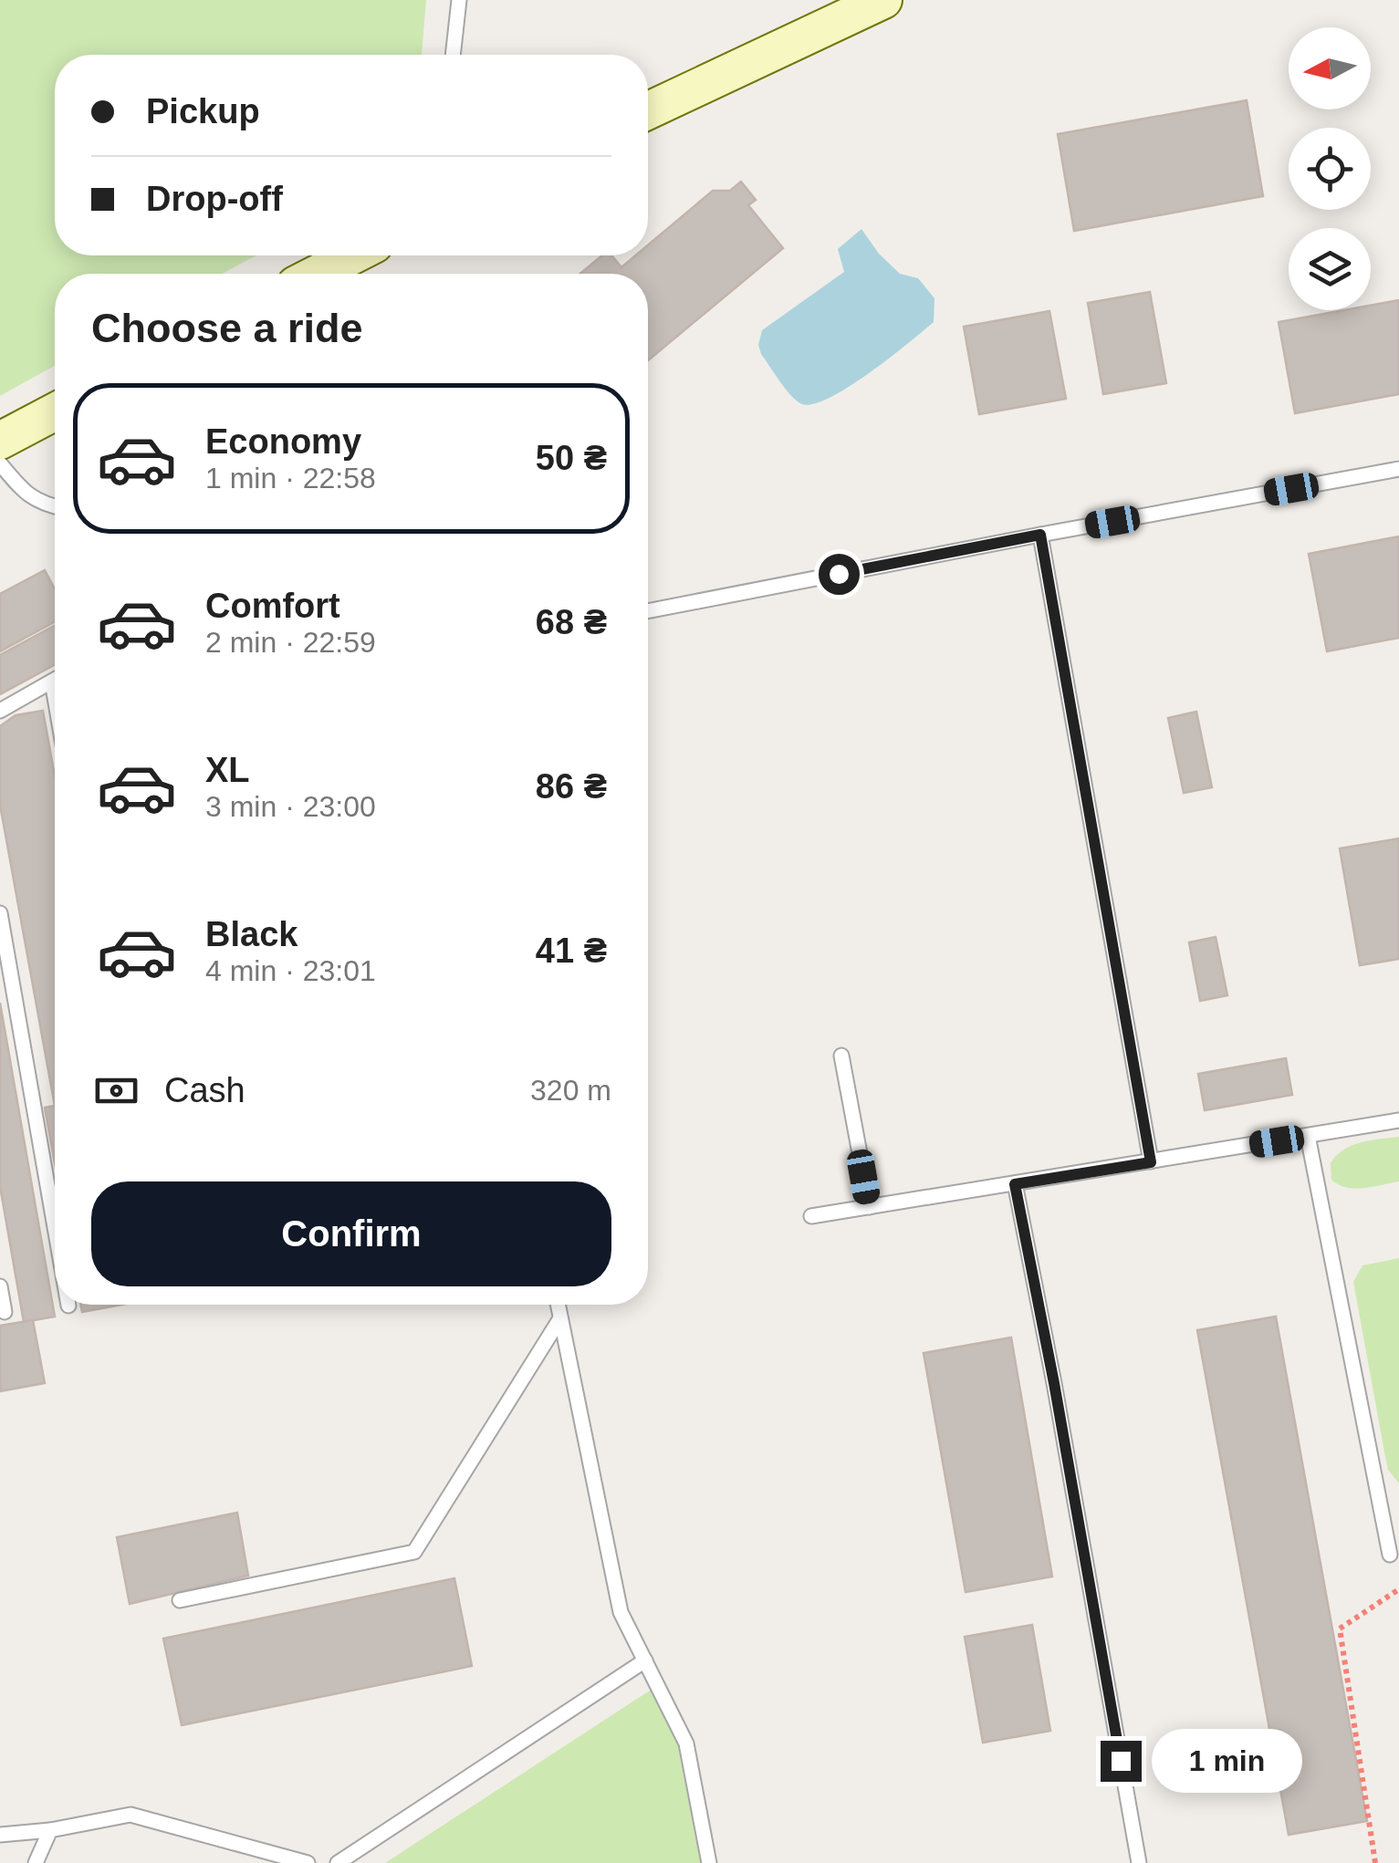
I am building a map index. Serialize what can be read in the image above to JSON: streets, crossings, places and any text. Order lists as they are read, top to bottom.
{
  "north": "left",
  "page": {
    "banner": ["Pickup", "Drop-off"],
    "heading": "Choose a ride",
    "list": [
      {
        "name": "Economy",
        "note": "1 min · 22:58",
        "value": "50 ₴"
      },
      {
        "name": "Comfort",
        "note": "2 min · 22:59",
        "value": "68 ₴"
      },
      {
        "name": "XL",
        "note": "3 min · 23:00",
        "value": "86 ₴"
      },
      {
        "name": "Black",
        "note": "4 min · 23:01",
        "value": "41 ₴"
      }
    ],
    "pay": ["Cash", "320 m"],
    "buttons": "Confirm",
    "bubble": "1 min"
  }
}
